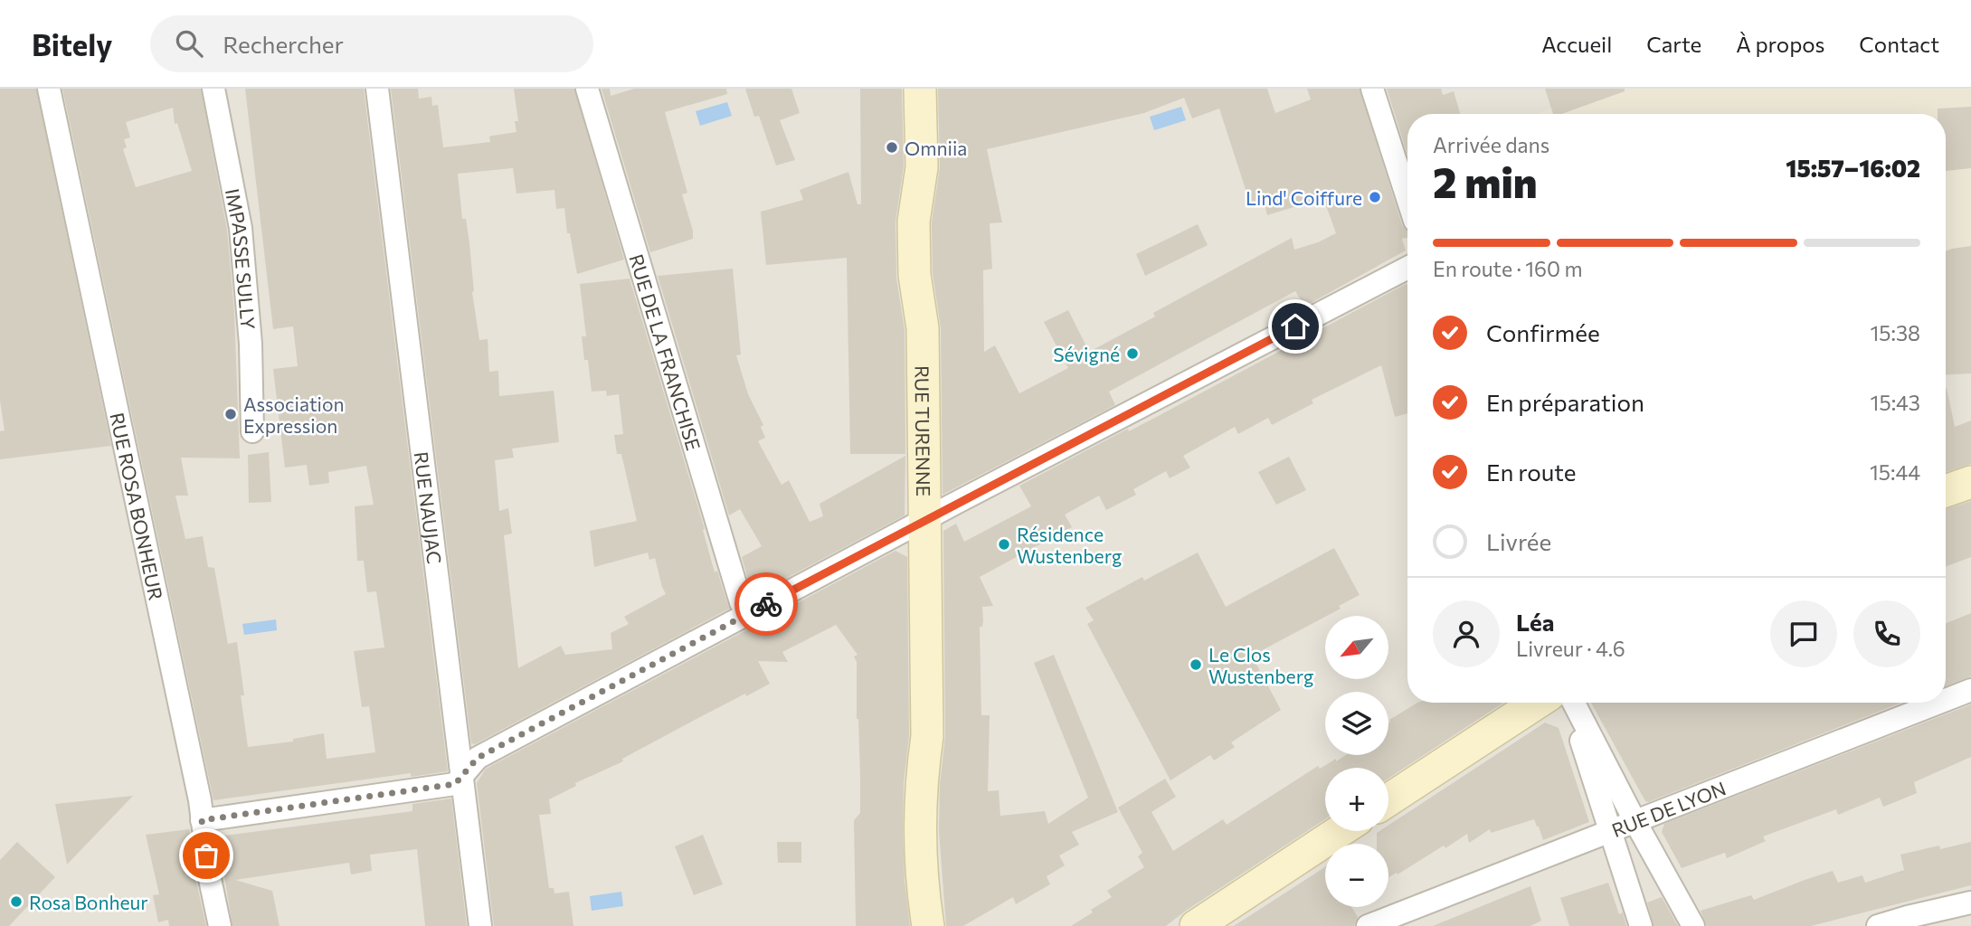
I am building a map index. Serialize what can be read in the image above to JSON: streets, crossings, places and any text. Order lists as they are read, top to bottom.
{
  "streets": {
    "street": [
      "IMPASSE SULLY",
      "RUE DE LA FRANCHISE",
      "RUE TURENNE",
      "RUE ROSA BONHEUR",
      "RUE NAUJAC",
      "RUE DE LYON"
    ]
  },
  "places": [
    "Omniia",
    "Lind' Coiffure",
    "Sévigné",
    "Association Expression",
    "Résidence Wustenberg",
    "Le Clos Wustenberg",
    "Rosa Bonheur"
  ],
  "north": "bottom left",
  "page": {
    "header": "Bitely",
    "search": "Rechercher",
    "nav": [
      "Accueil",
      "Carte",
      "À propos",
      "Contact"
    ],
    "heading": ["2 min", "Arrivée dans", "15:57–16:02"],
    "panel": ["Léa", "Livreur · 4.6"],
    "bar": "En route · 160 m",
    "list": [
      ["Confirmée", "15:38"],
      ["En préparation", "15:43"],
      ["En route", "15:44"],
      "Livrée"
    ],
    "map_buttons": ["+", "−"]
  }
}
